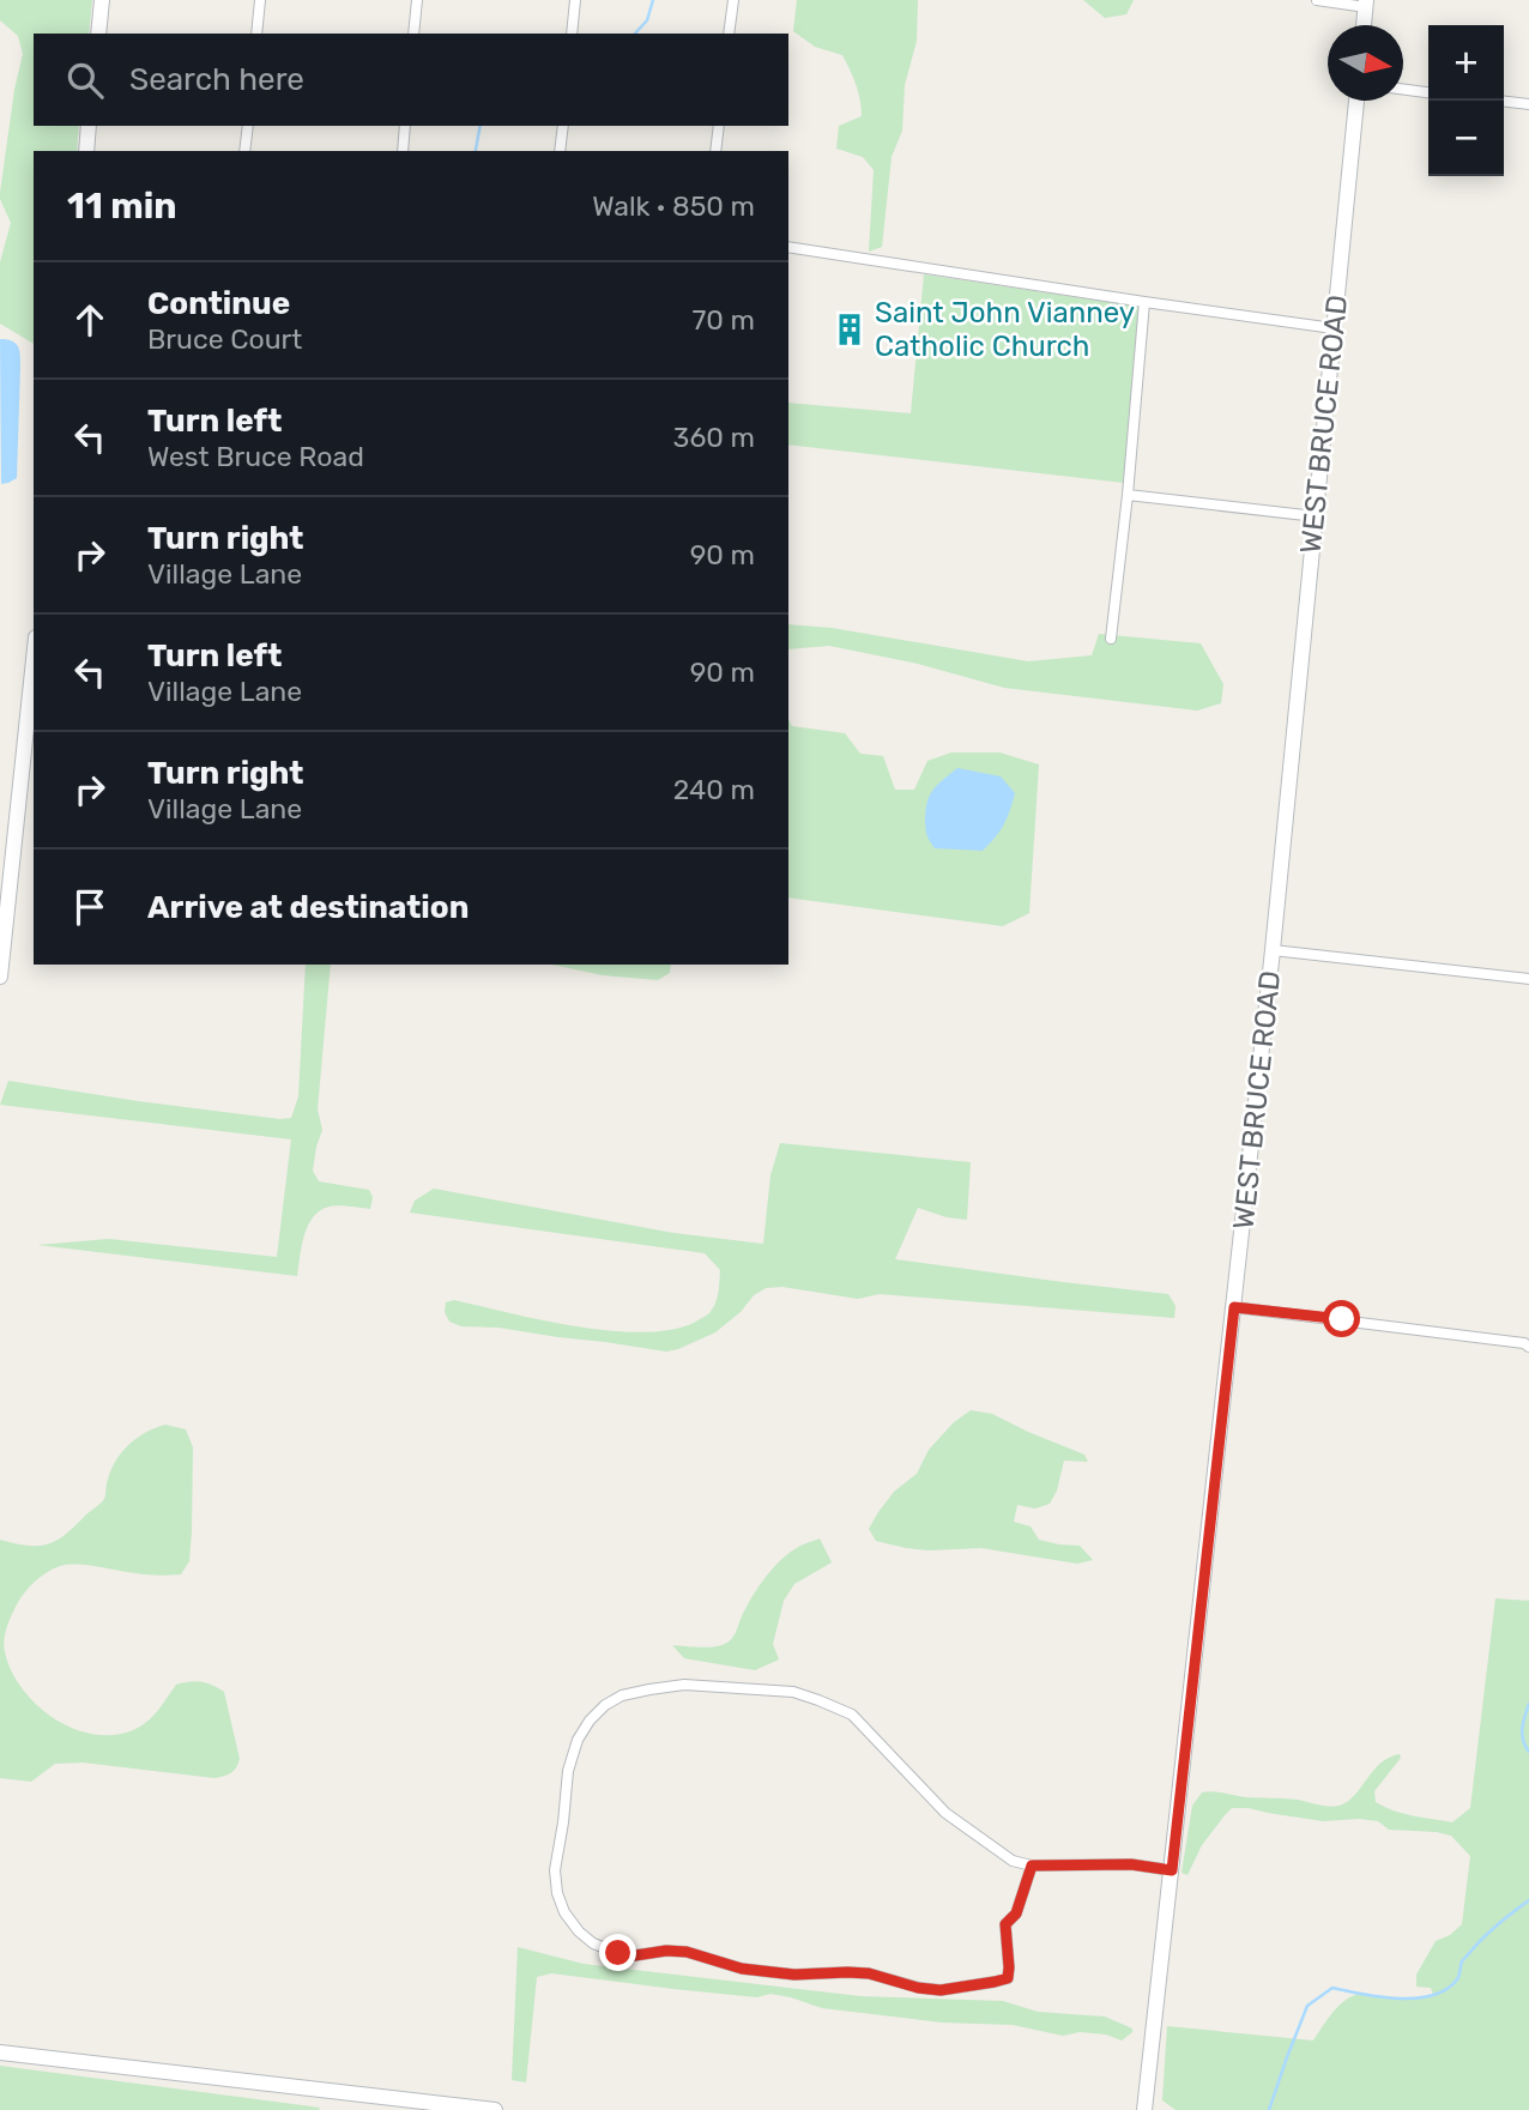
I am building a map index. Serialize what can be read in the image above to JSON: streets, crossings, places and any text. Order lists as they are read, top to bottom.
{
  "streets": {
    "street": ["WEST BRUCE ROAD"]
  },
  "places": {
    "building": ["Saint John Vianney Catholic Church"]
  },
  "north": "right",
  "page": {
    "map_buttons": ["+", "−"],
    "search": "Search here",
    "heading": ["11 min", "Walk · 850 m"],
    "list": [
      ["Continue", "Bruce Court", "70 m"],
      ["Turn left", "West Bruce Road", "360 m"],
      ["Turn right", "Village Lane", "90 m"],
      ["Turn left", "Village Lane", "90 m"],
      ["Turn right", "Village Lane", "240 m"],
      "Arrive at destination"
    ]
  }
}
